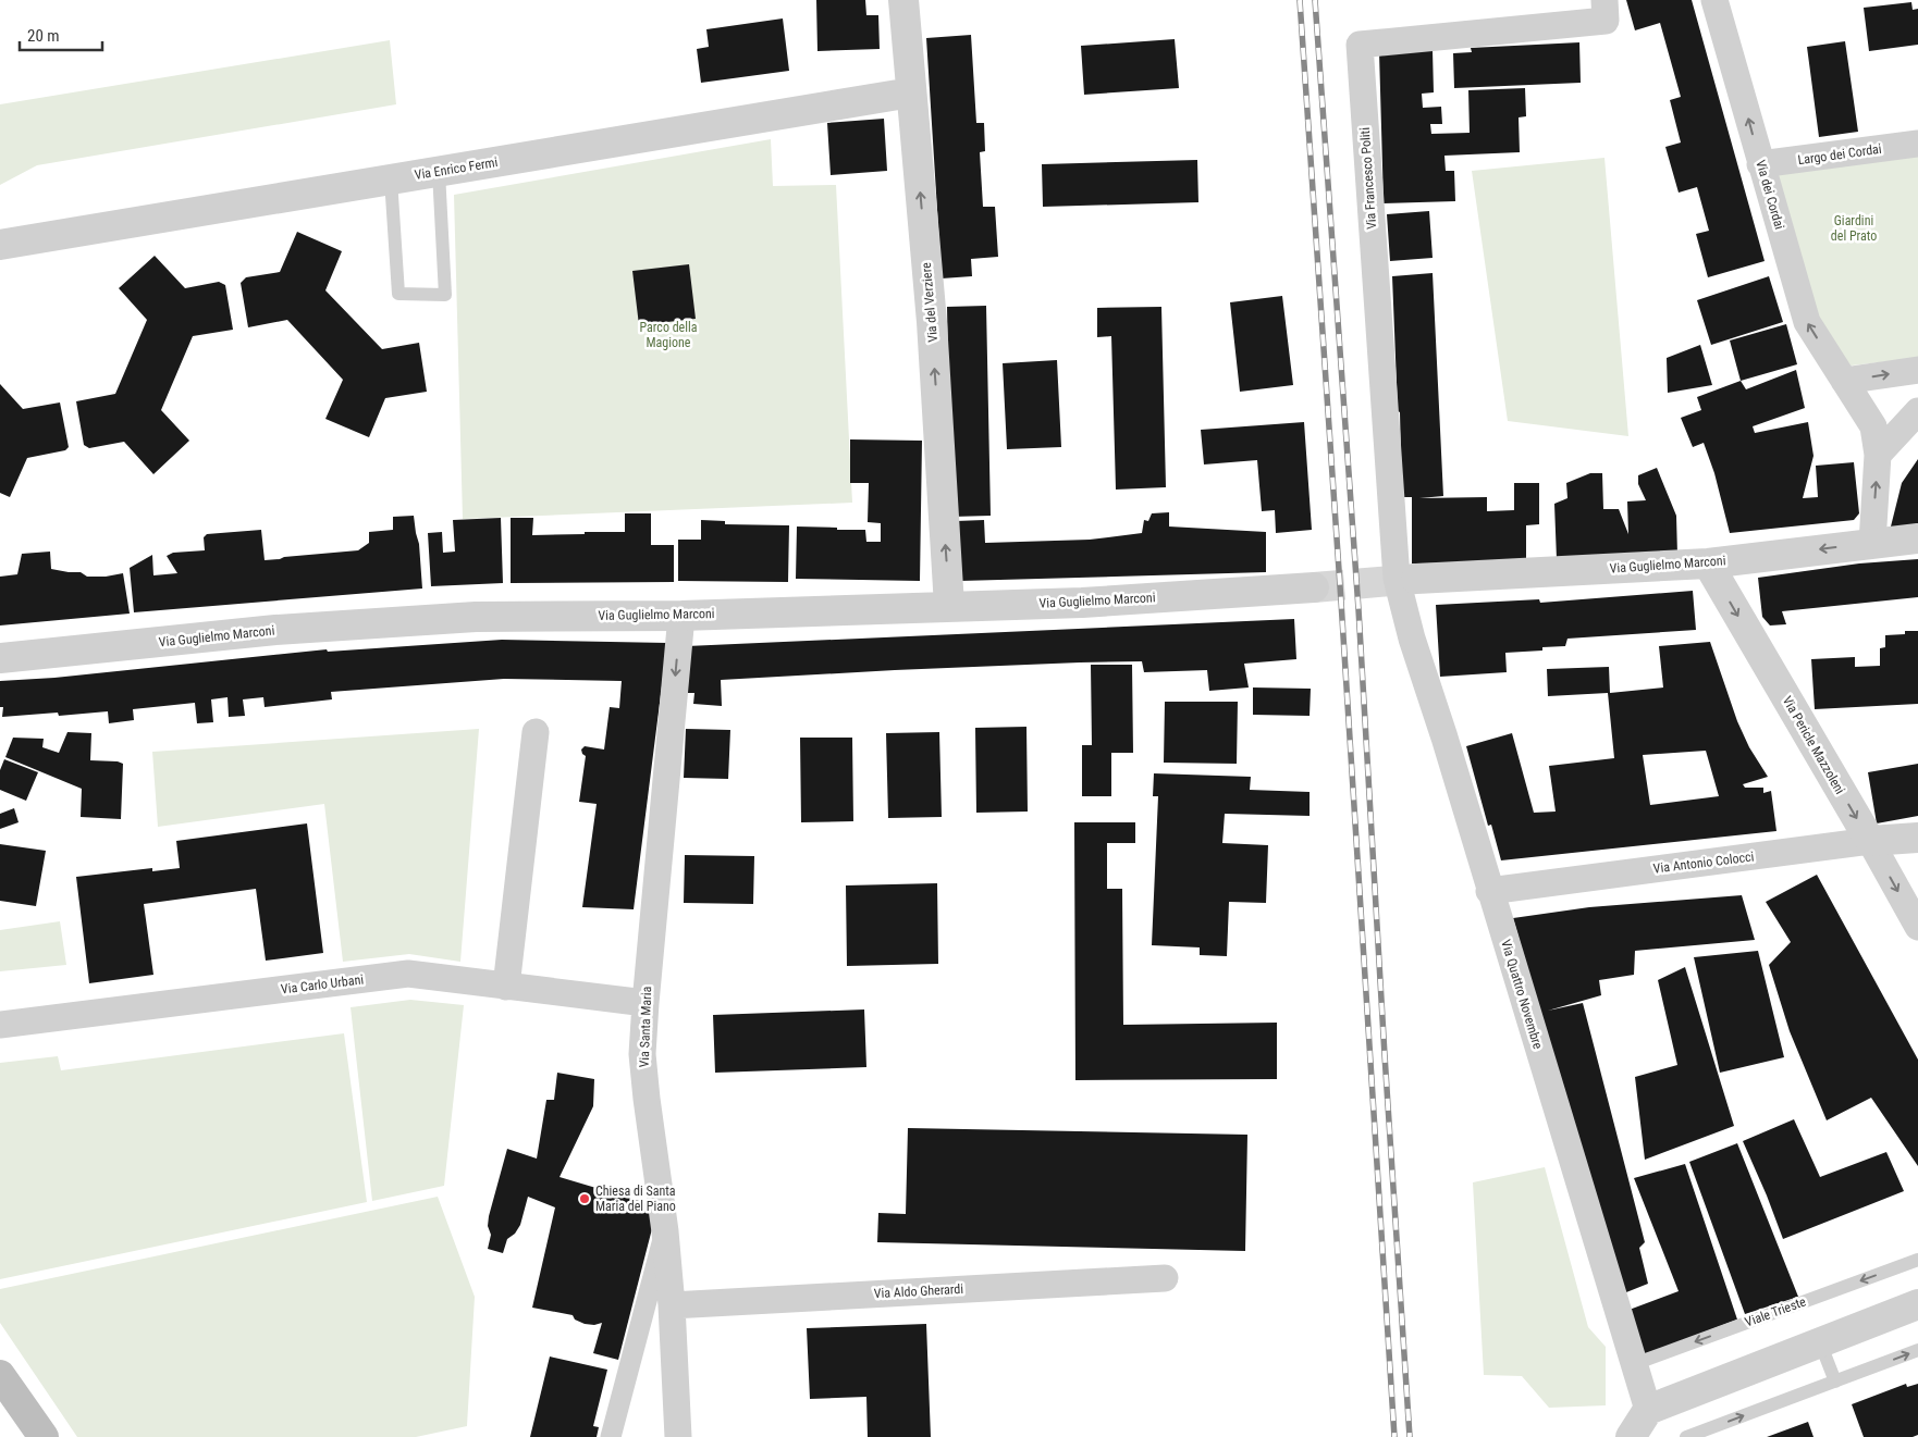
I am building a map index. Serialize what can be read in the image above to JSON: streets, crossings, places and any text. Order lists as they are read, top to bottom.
{
  "streets": {
    "street": [
      "Largo dei Cordai",
      "Via Enrico Fermi",
      "Via Francesco Politi",
      "Via dei Cordai",
      "Via del Verziere",
      "Via Guglielmo Marconi",
      "Via Pericle Mazzoleni",
      "Via Antonio Colocci",
      "Via Carlo Urbani",
      "Via Quattro Novembre",
      "Via Santa Maria",
      "Via Aldo Gherardi"
    ],
    "lane": ["Viale Trieste"]
  },
  "crossings": [
    ["Largo dei Cordai", "Via dei Cordai"],
    ["Via Enrico Fermi", "Via del Verziere"],
    ["Via Francesco Politi", "Via Guglielmo Marconi"],
    ["Via Francesco Politi", "Via Quattro Novembre"],
    ["Via dei Cordai", "Via Guglielmo Marconi"],
    ["Via del Verziere", "Via Guglielmo Marconi"],
    ["Via Guglielmo Marconi", "Via Pericle Mazzoleni"],
    ["Via Guglielmo Marconi", "Via Quattro Novembre"],
    ["Via Guglielmo Marconi", "Via Santa Maria"],
    ["Via Pericle Mazzoleni", "Via Antonio Colocci"],
    ["Via Antonio Colocci", "Via Quattro Novembre"],
    ["Via Carlo Urbani", "Via Santa Maria"],
    ["Via Quattro Novembre", "Viale Trieste"],
    ["Via Santa Maria", "Via Aldo Gherardi"]
  ],
  "one_way": ["Via dei Cordai", "Via del Verziere", "Via Pericle Mazzoleni"],
  "parks": ["Giardini del Prato", "Parco della Magione"],
  "places": ["Chiesa di Santa Maria del Piano"],
  "scale_bar": "20 m"
}
